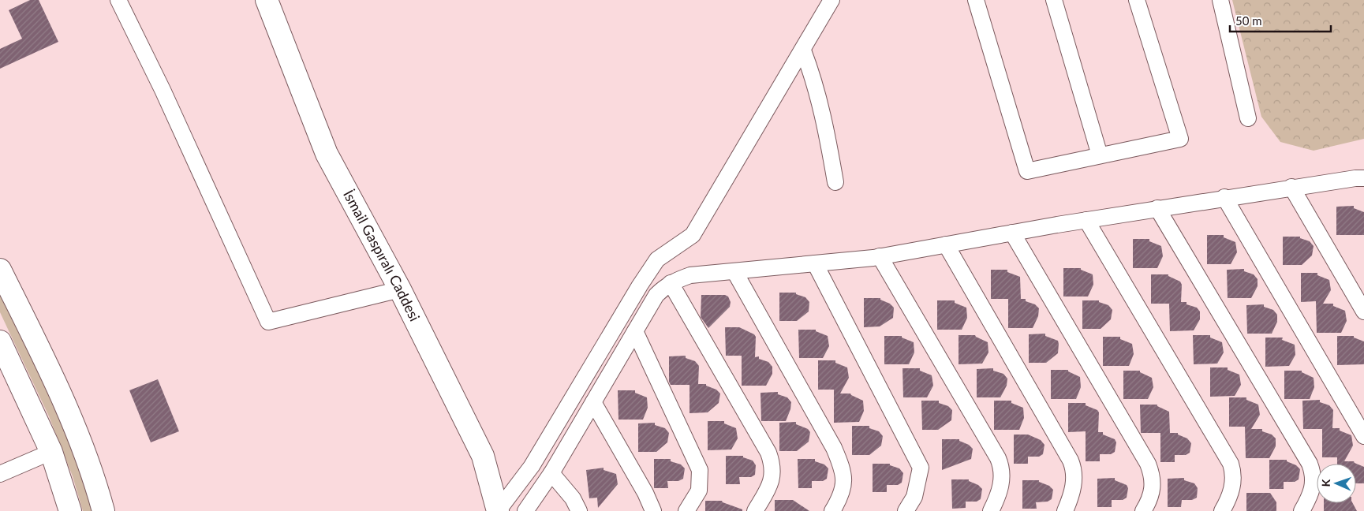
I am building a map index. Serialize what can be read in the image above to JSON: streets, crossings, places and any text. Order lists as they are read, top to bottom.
{
  "streets": {
    "main road": ["İsmail Gaspıralı Caddesi"]
  },
  "scale_bar": "50 m",
  "north": "left"
}
